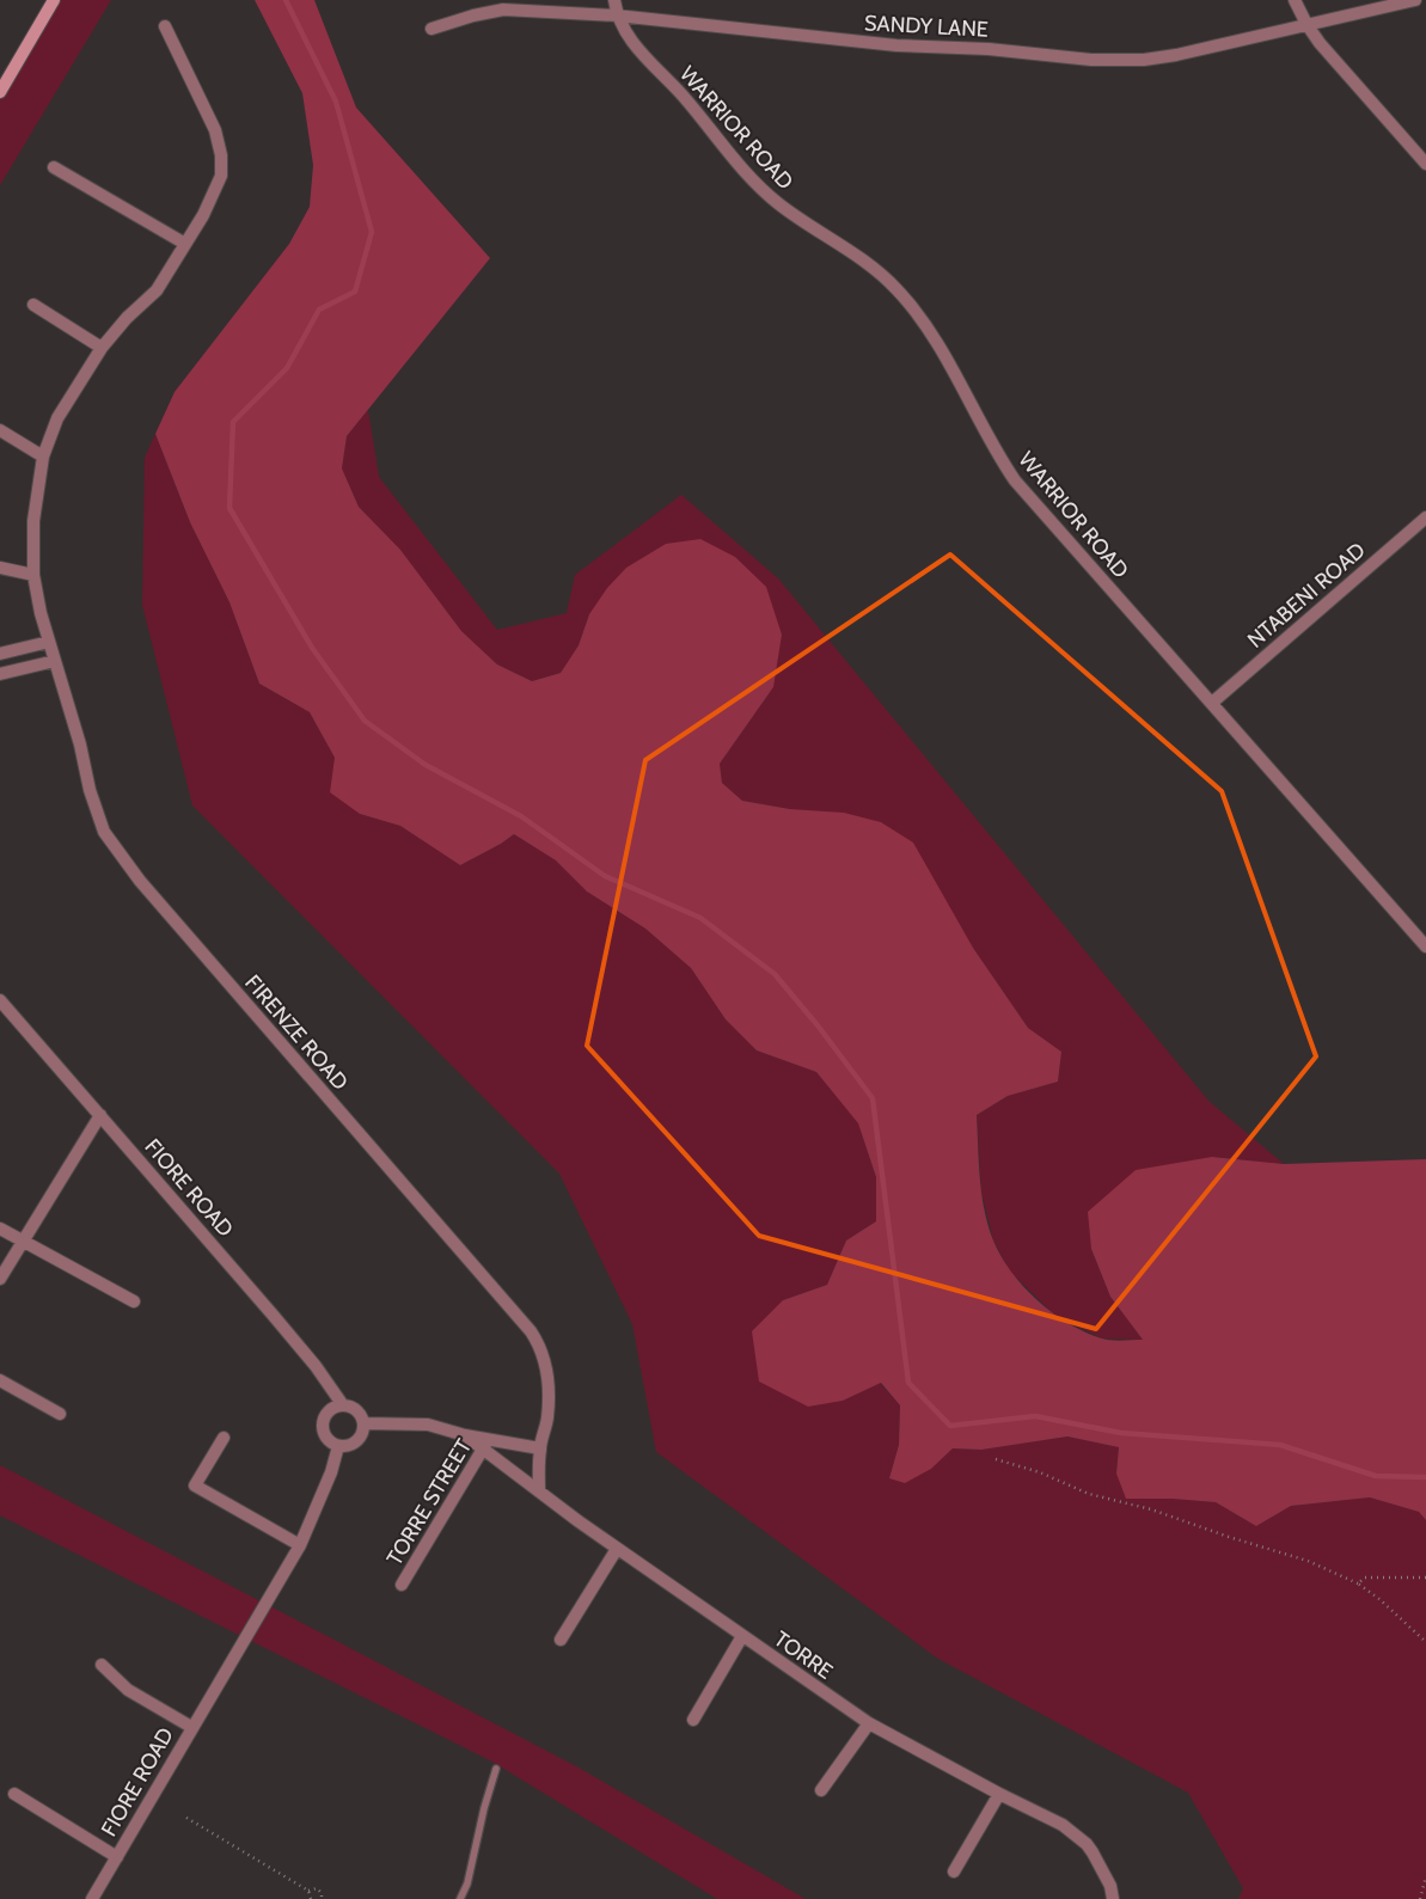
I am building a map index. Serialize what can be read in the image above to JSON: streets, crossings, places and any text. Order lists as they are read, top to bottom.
{
  "streets": {
    "street": [
      "SANDY LANE",
      "WARRIOR ROAD",
      "NTABENI ROAD",
      "FIRENZE ROAD",
      "FIORE ROAD",
      "TORRE STREET",
      "TORRE"
    ]
  },
  "crossings": [
    ["SANDY LANE", "WARRIOR ROAD"],
    ["WARRIOR ROAD", "NTABENI ROAD"],
    ["FIRENZE ROAD", "TORRE"],
    ["FIORE ROAD", "TORRE"],
    ["TORRE STREET", "TORRE"]
  ]
}
